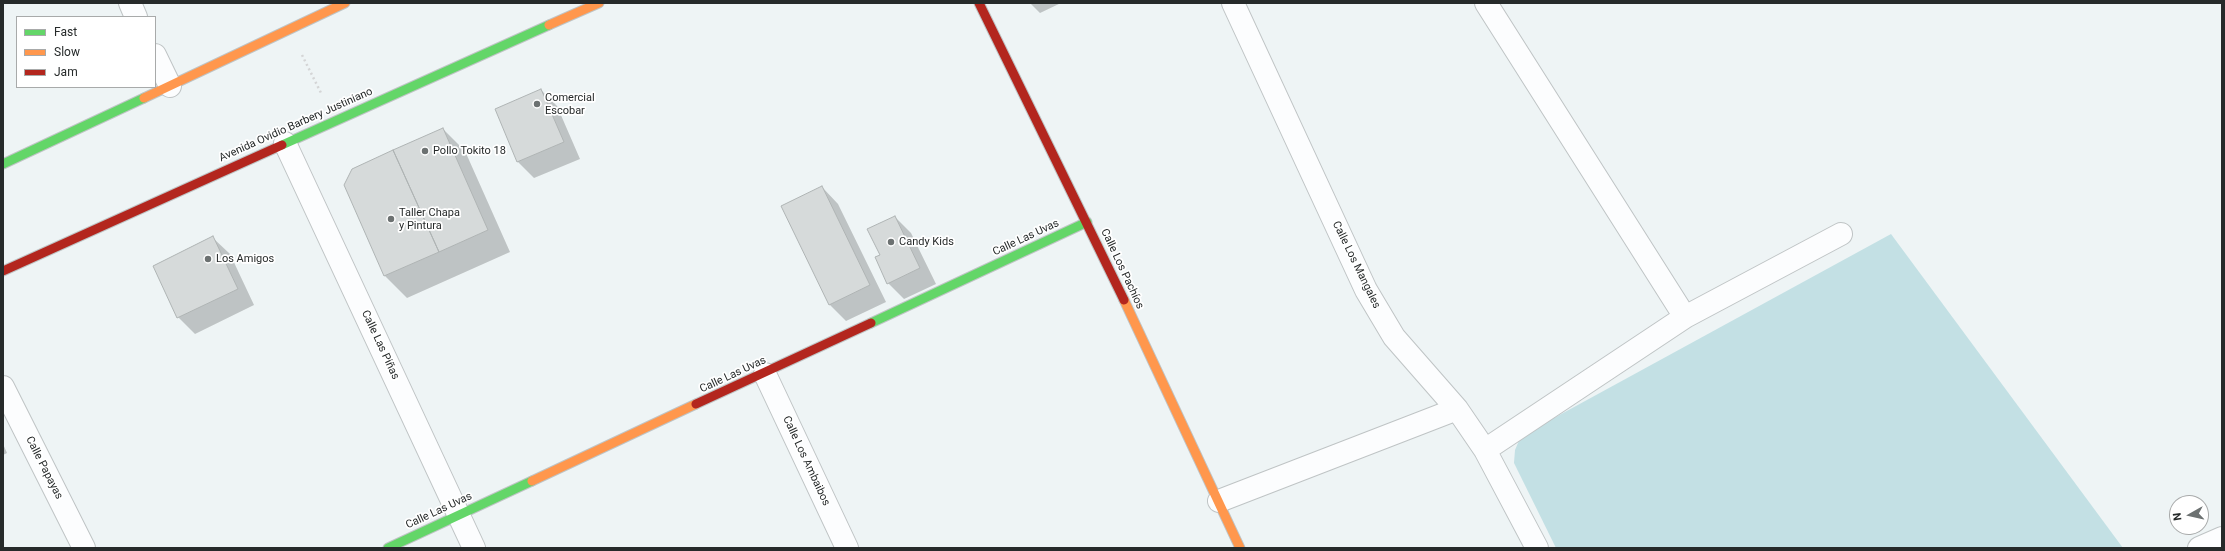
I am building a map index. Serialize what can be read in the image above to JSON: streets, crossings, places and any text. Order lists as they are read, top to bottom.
{
  "streets": {
    "street": [
      "Avenida Ovidio Barbery Justiniano",
      "Calle Las Uvas",
      "Calle Los Mangales",
      "Calle Los Pachíos",
      "Calle Las Piñas",
      "Calle Los Ambaibos",
      "Calle Papayas"
    ]
  },
  "crossings": [
    ["Avenida Ovidio Barbery Justiniano", "Calle Las Piñas"],
    ["Calle Las Uvas", "Calle Los Pachíos"],
    ["Calle Las Uvas", "Calle Las Piñas"],
    ["Calle Las Uvas", "Calle Los Ambaibos"]
  ],
  "places": [
    "Comercial Escobar",
    "Pollo Tokito 18",
    "Taller Chapa y Pintura",
    "Candy Kids",
    "Los Amigos"
  ],
  "legend": ["Fast", "Slow", "Jam"],
  "north": "left"
}
